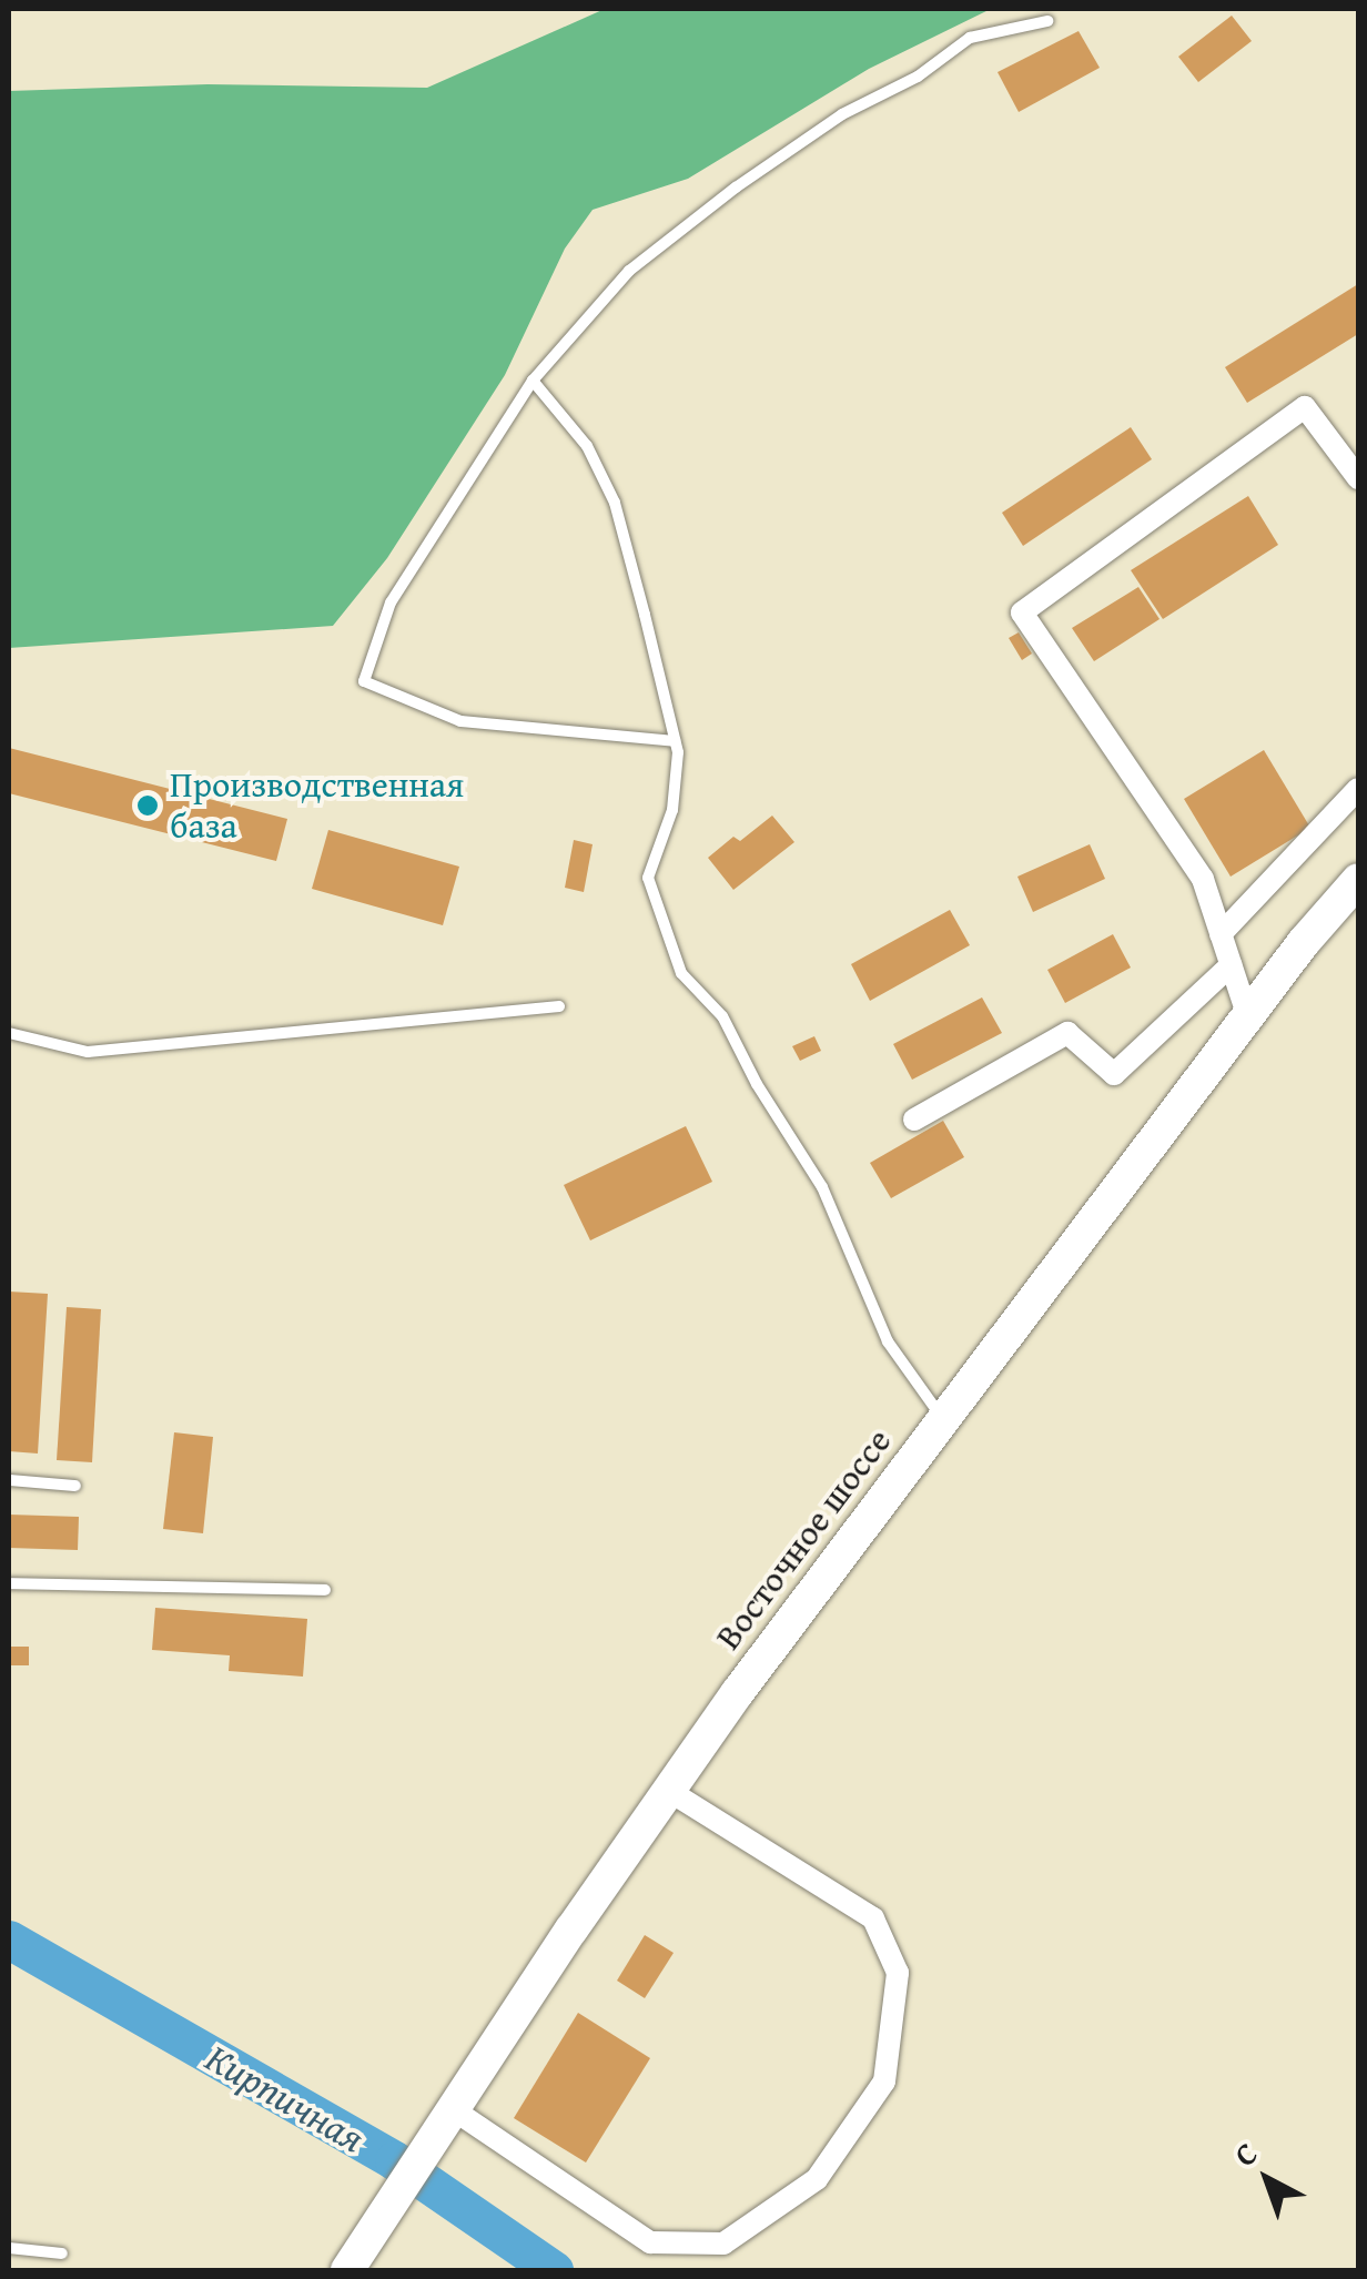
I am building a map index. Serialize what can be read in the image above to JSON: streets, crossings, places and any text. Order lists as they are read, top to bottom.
{
  "streets": {
    "street": ["Восточное шоссе"]
  },
  "water": ["Кирпичная"],
  "places": ["Производственная база"],
  "north": "top left"
}
